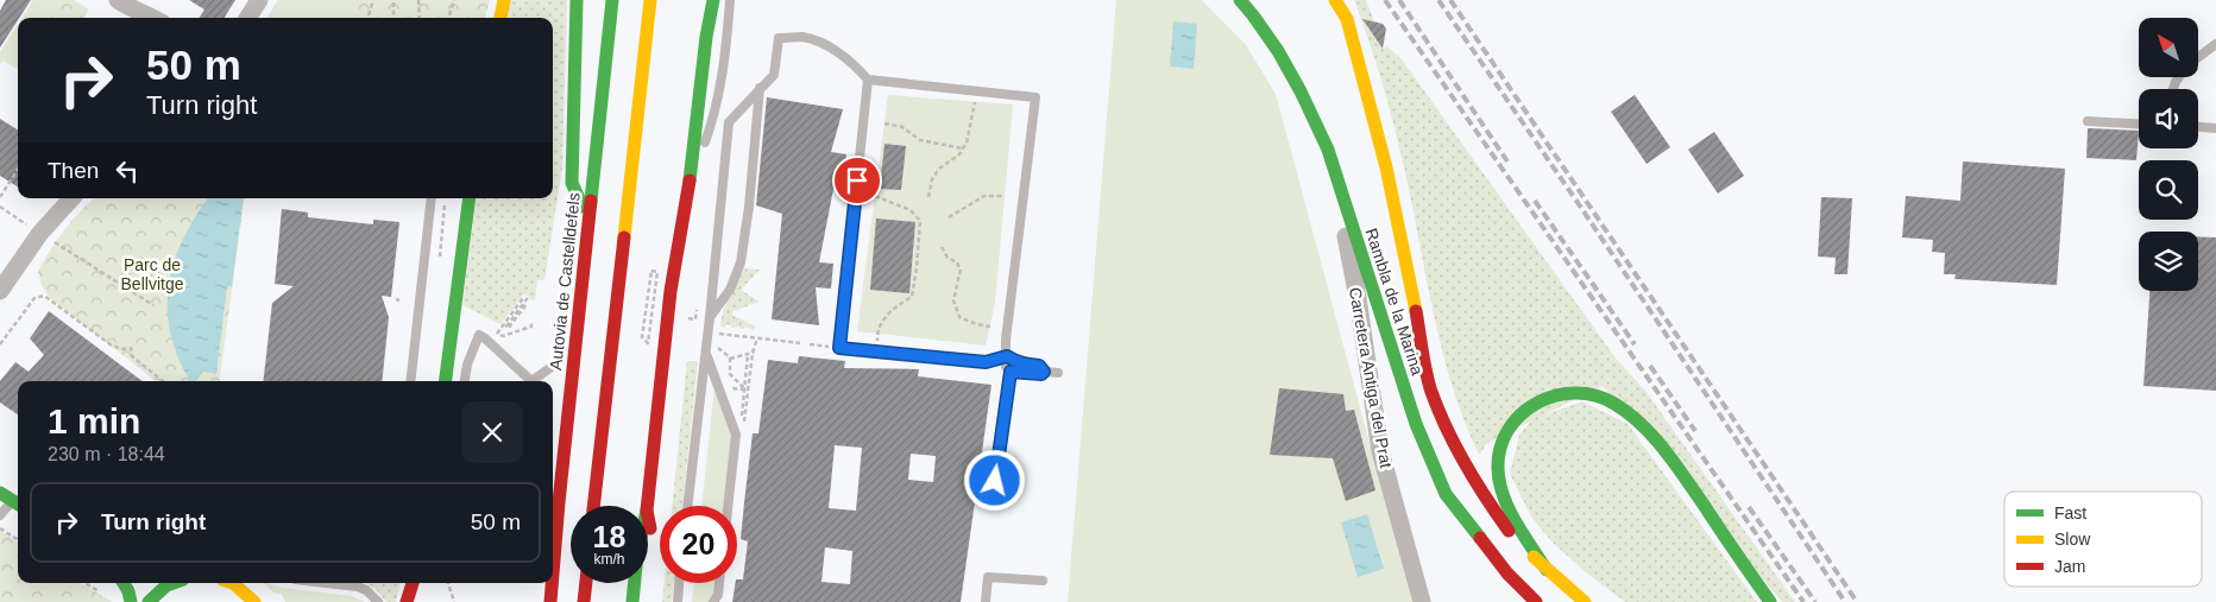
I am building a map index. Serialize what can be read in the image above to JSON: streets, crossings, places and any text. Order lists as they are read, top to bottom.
{
  "streets": {
    "main road": ["Autovia de Castelldefels", "Rambla de la Marina"],
    "street": ["Carretera Antiga del Prat"]
  },
  "crossings": [
    ["Rambla de la Marina", "Carretera Antiga del Prat"]
  ],
  "parks": ["Parc de Bellvitge"],
  "legend": ["Fast", "Slow", "Jam"],
  "north": "top left",
  "page": {
    "turn": ["50 m", "Turn right"],
    "then": "Then",
    "heading": ["1 min", "230 m · 18:44"],
    "list": [
      {
        "name": "Turn right",
        "value": "50 m"
      }
    ],
    "speed": "18 km/h",
    "limit": "20"
  }
}
